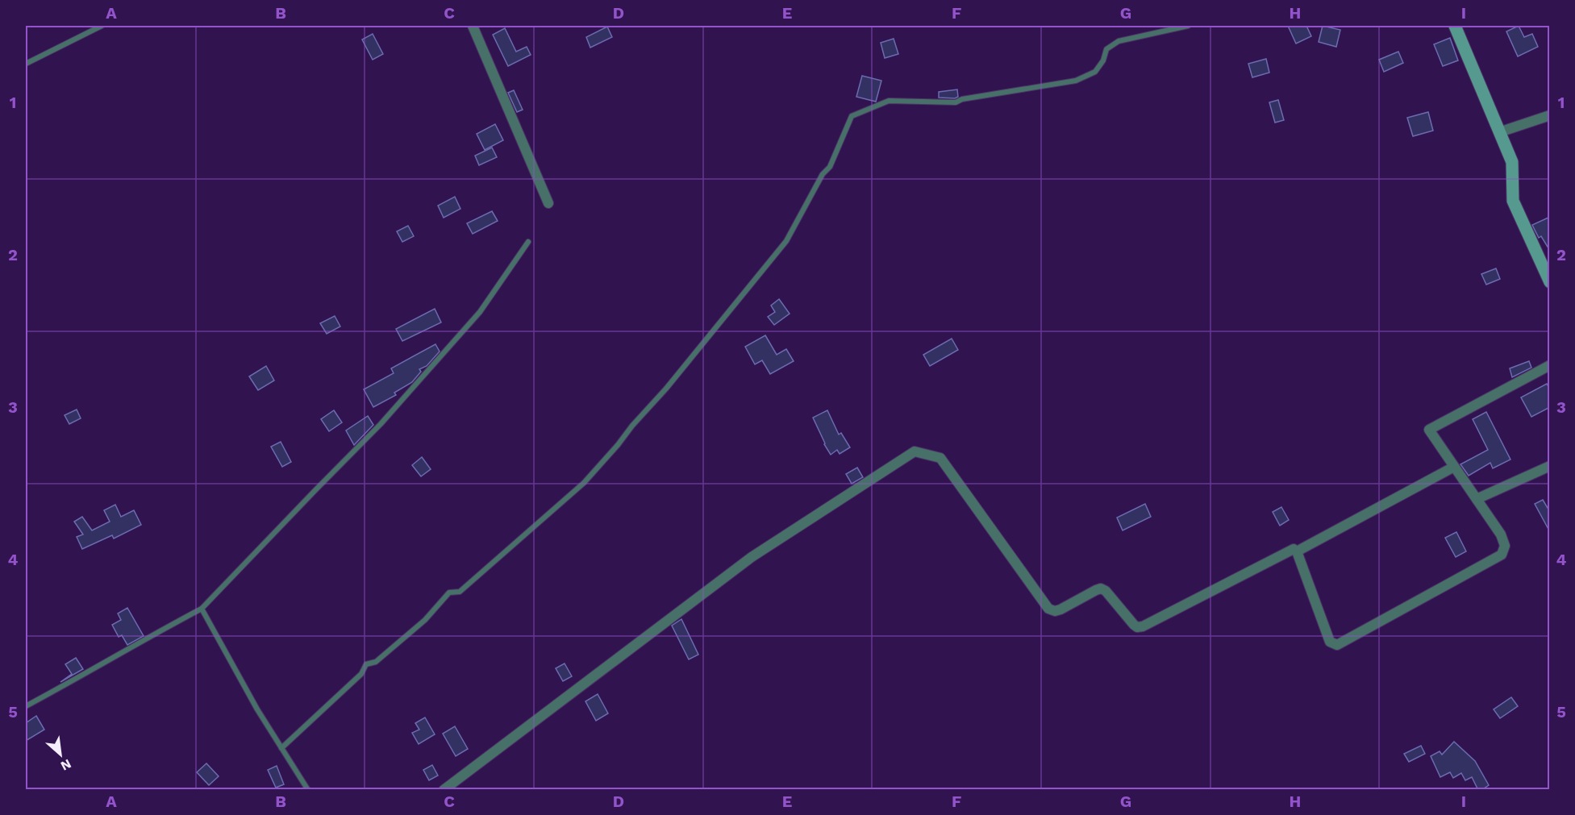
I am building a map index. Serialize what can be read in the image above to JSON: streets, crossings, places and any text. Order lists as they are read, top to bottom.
{
  "north": "bottom right",
  "grid": {
    "columns": [
      "A",
      "B",
      "C",
      "D",
      "E",
      "F",
      "G",
      "H",
      "I"
    ],
    "rows": [
      "1",
      "2",
      "3",
      "4",
      "5"
    ]
  }
}
